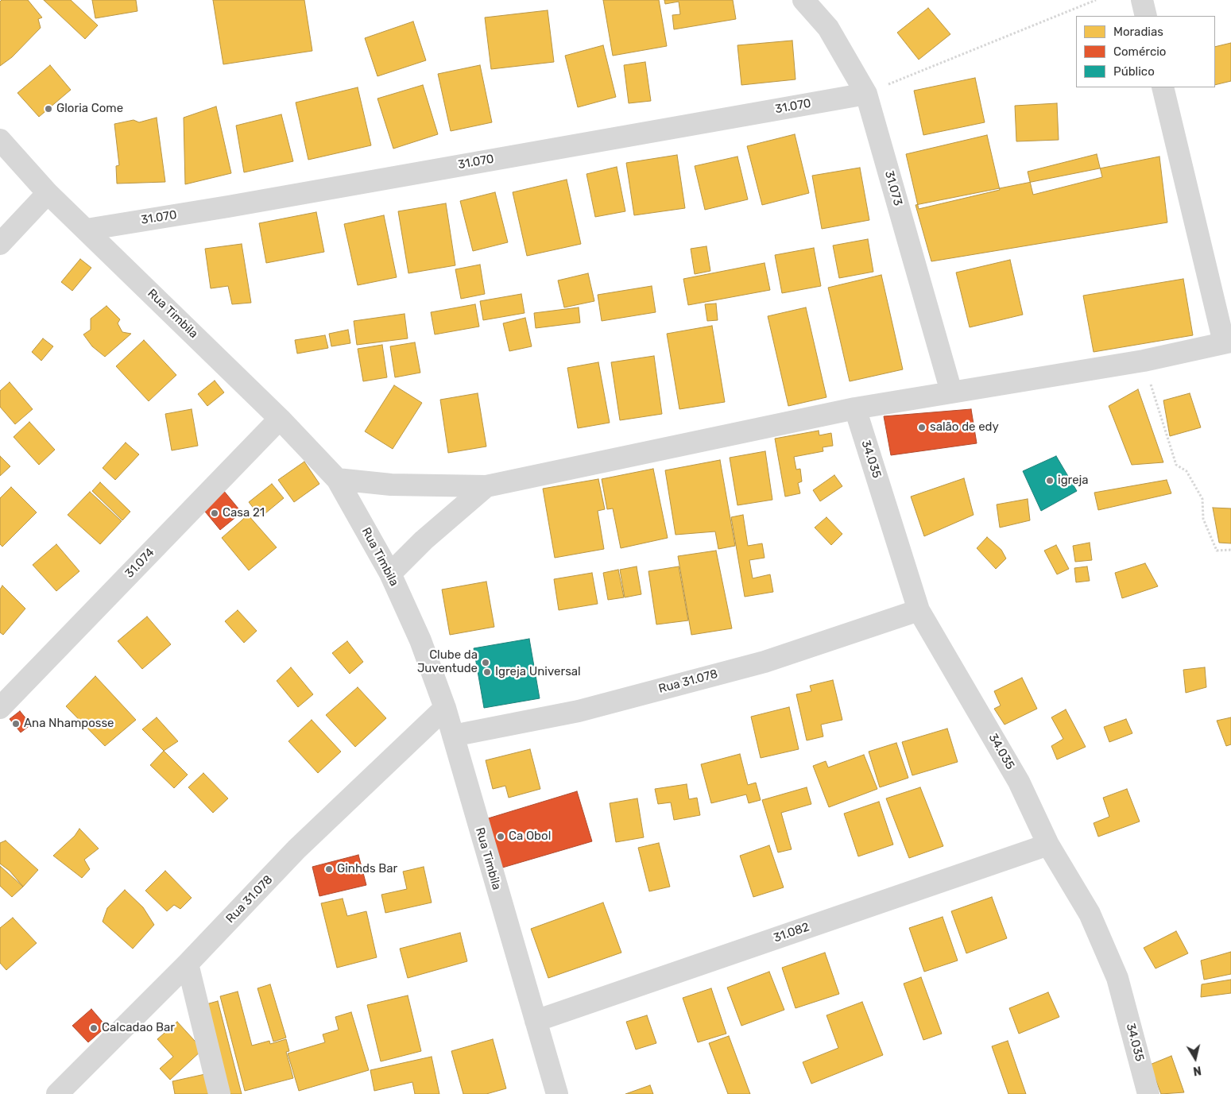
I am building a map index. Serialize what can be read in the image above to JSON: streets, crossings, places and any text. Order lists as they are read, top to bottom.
{
  "streets": {
    "street": [
      "31.070",
      "31.073",
      "Rua Timbila",
      "34.035",
      "31.074",
      "Rua 31.078",
      "31.082"
    ]
  },
  "crossings": [
    ["31.070", "31.073"],
    ["31.070", "Rua Timbila"],
    ["Rua Timbila", "31.074"],
    ["Rua Timbila", "Rua 31.078"],
    ["Rua Timbila", "31.082"],
    ["34.035", "Rua 31.078"],
    ["34.035", "31.082"]
  ],
  "places": [
    "Gloria Come",
    "salão de edy",
    "igreja",
    "Casa 21",
    "Clube da Juventude",
    "Igreja Universal",
    "Ana Nhamposse",
    "Ca Obol",
    "Ginhds Bar",
    "Calcadao Bar"
  ],
  "legend": ["Moradias", "Comércio", "Público"],
  "north": "bottom"
}
